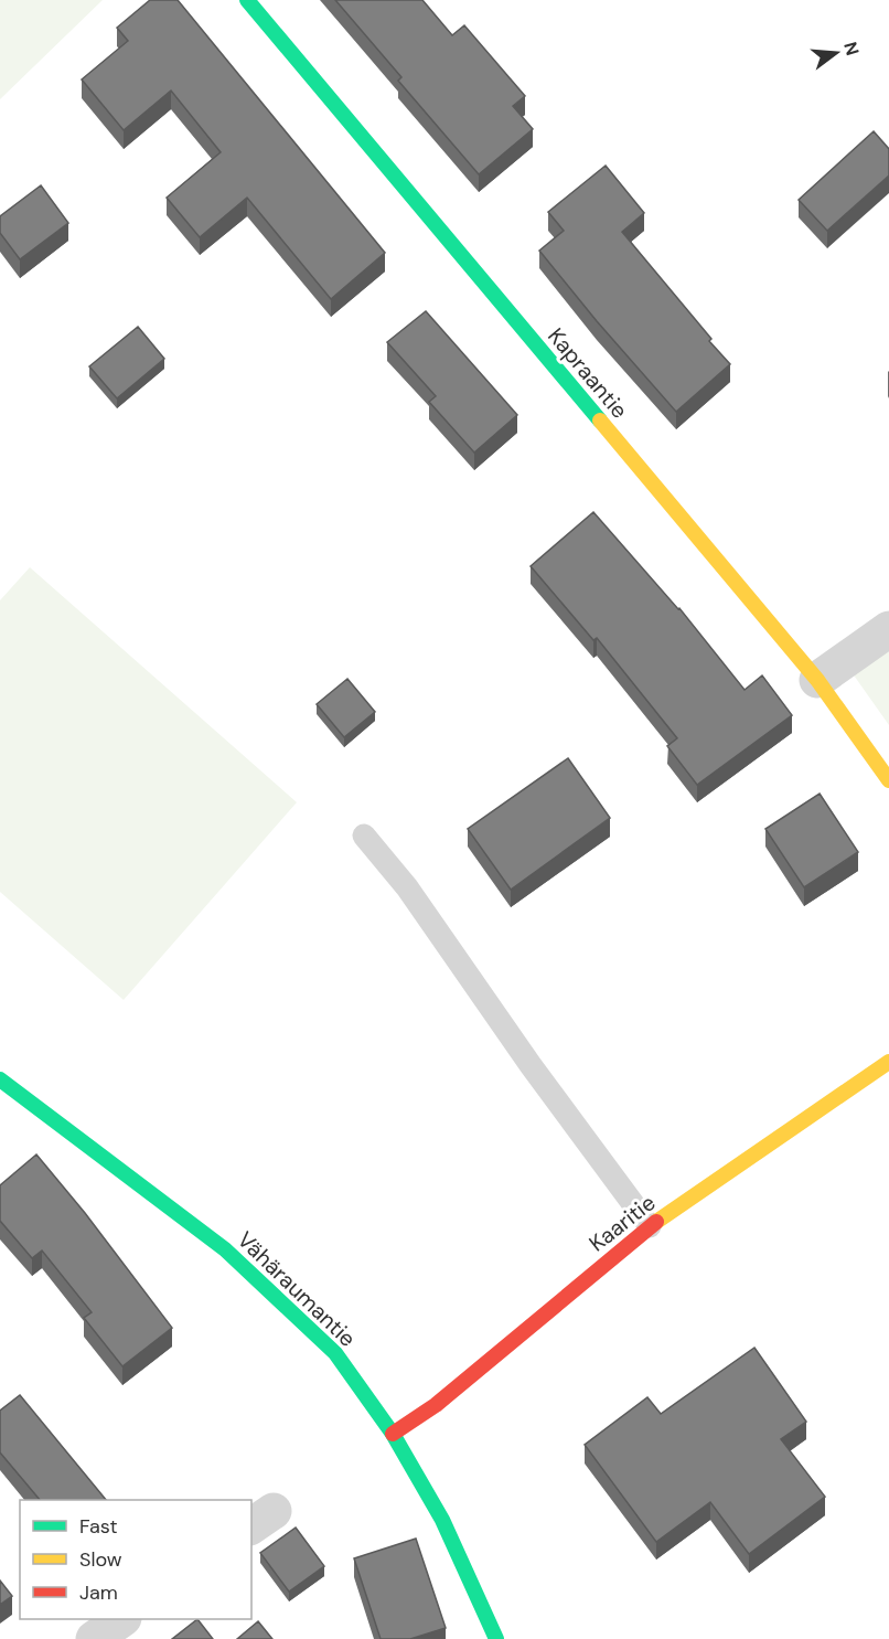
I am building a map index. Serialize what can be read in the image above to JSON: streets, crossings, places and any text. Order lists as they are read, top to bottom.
{
  "streets": {
    "street": ["Kapraantie", "Kaaritie", "Vähäraumantie"]
  },
  "crossings": [
    ["Kaaritie", "Vähäraumantie"]
  ],
  "legend": ["Fast", "Slow", "Jam"],
  "north": "right"
}
